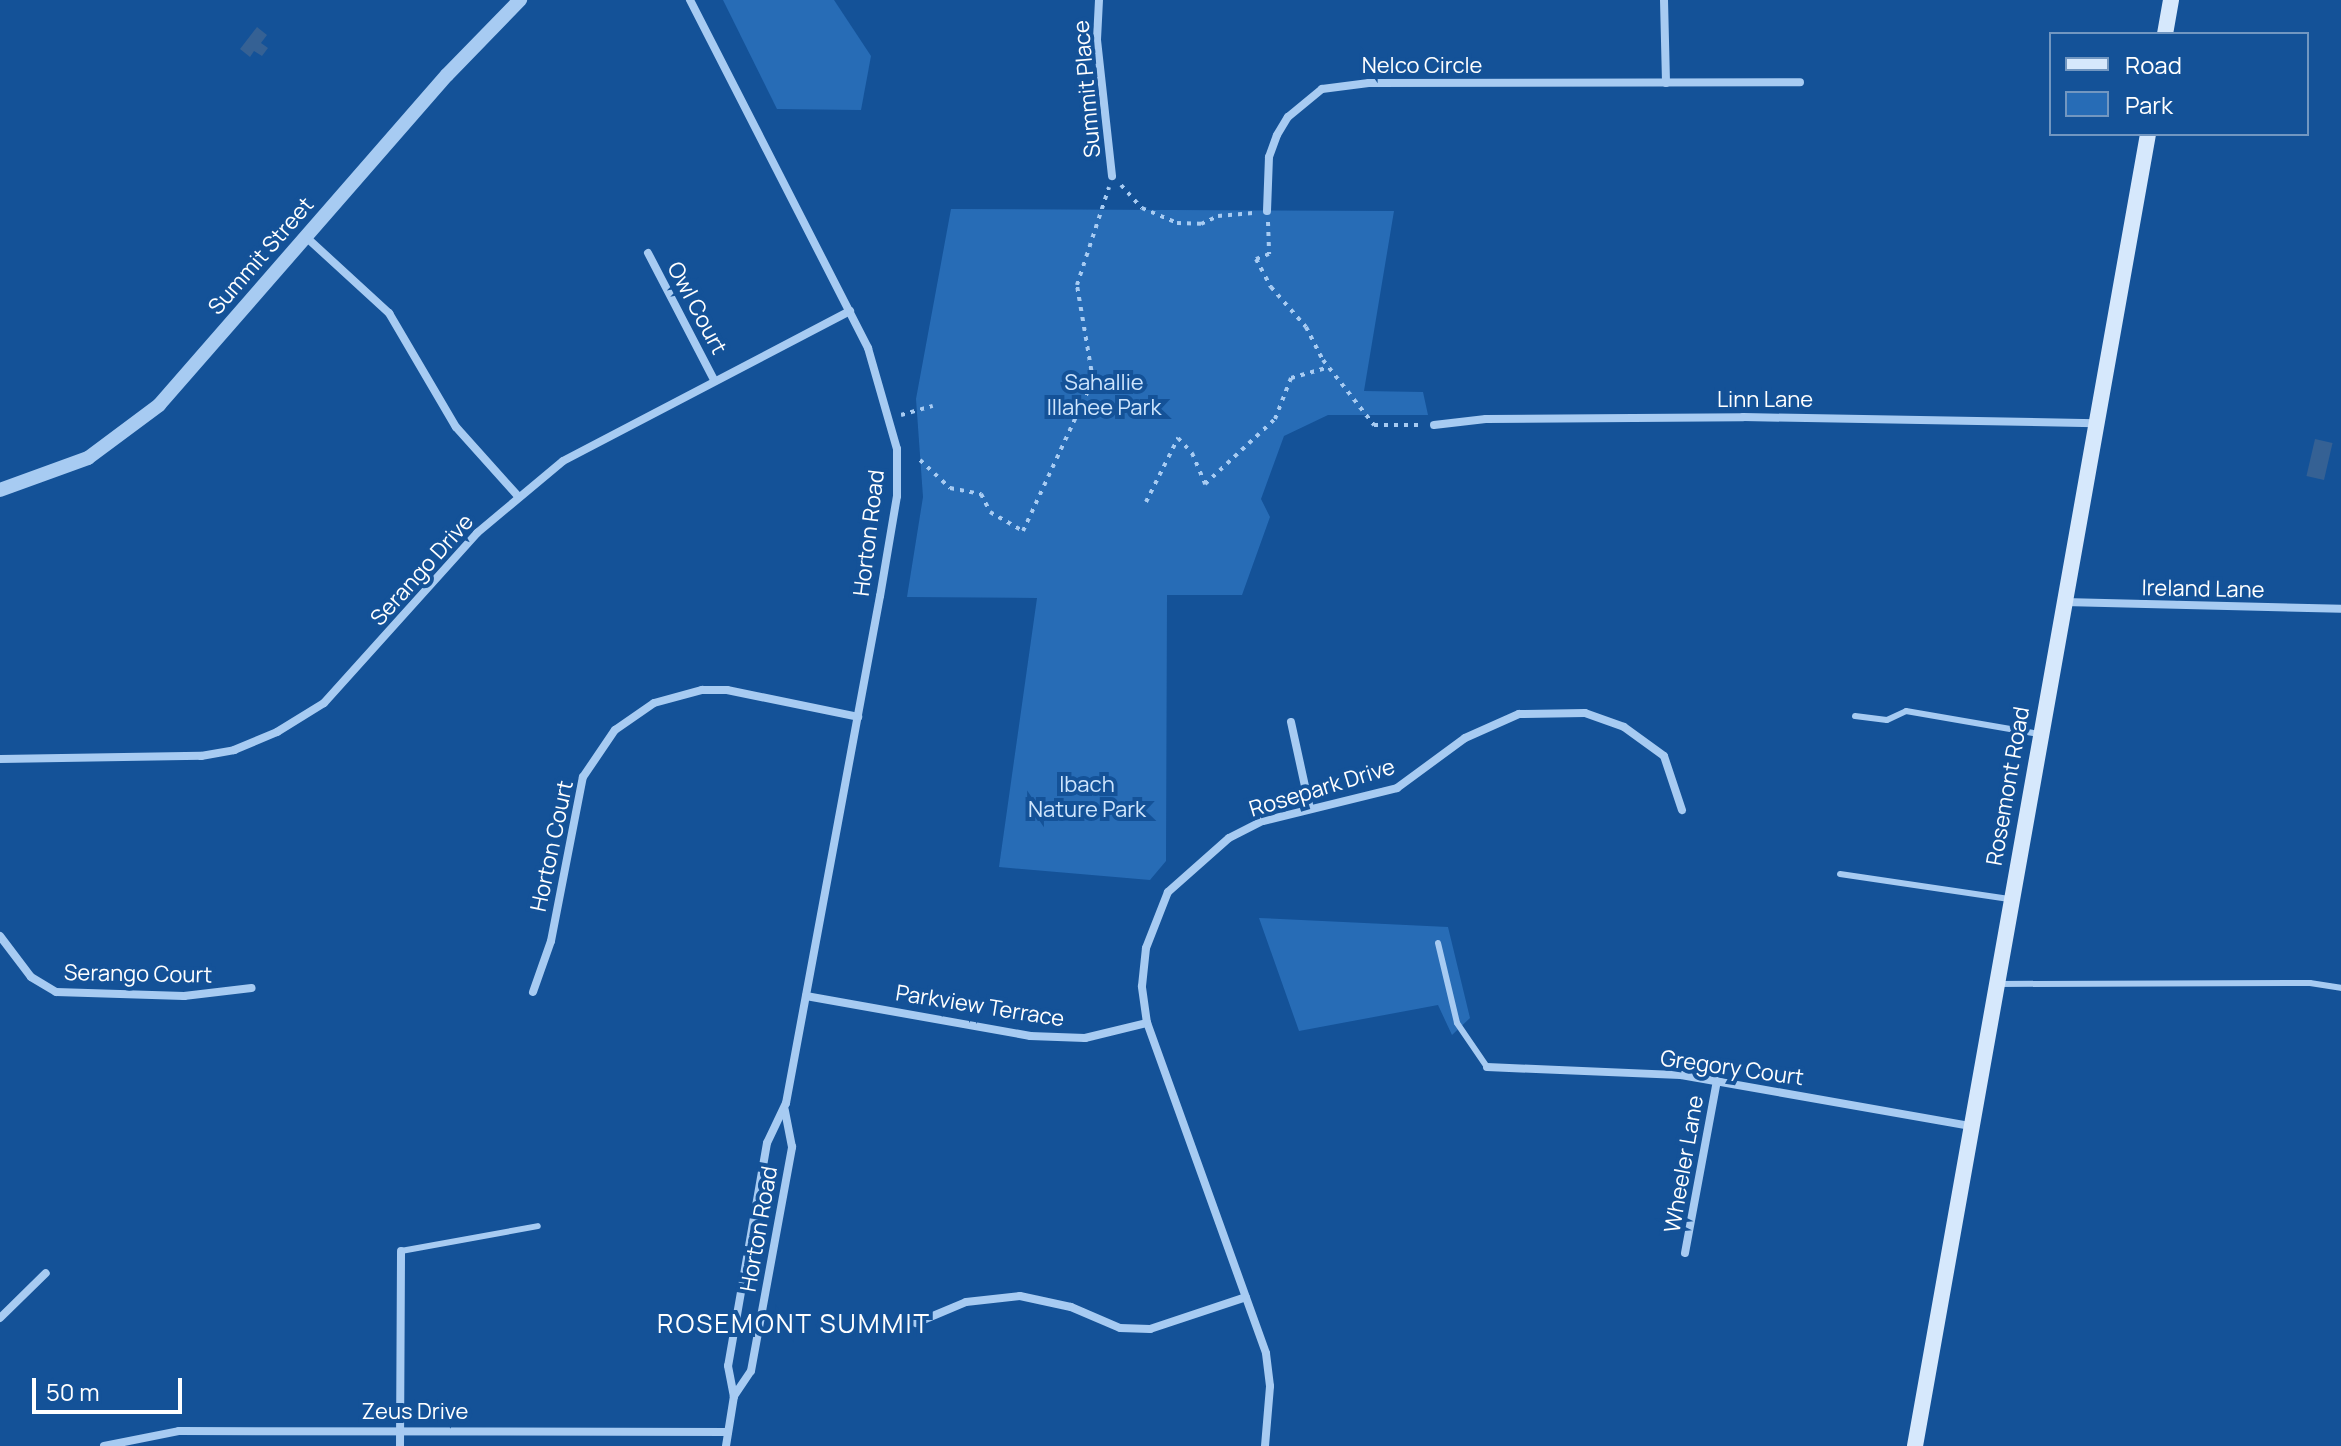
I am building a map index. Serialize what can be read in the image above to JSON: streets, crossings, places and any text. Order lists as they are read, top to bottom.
{
  "streets": {
    "main road": ["Rosemont Road"],
    "street": [
      "Nelco Circle",
      "Summit Place",
      "Summit Street",
      "Owl Court",
      "Linn Lane",
      "Horton Road",
      "Serango Drive",
      "Ireland Lane",
      "Rosepark Drive",
      "Horton Court",
      "Serango Court",
      "Parkview Terrace",
      "Gregory Court",
      "Wheeler Lane",
      "Zeus Drive"
    ]
  },
  "crossings": [
    ["Owl Court", "Serango Drive"],
    ["Linn Lane", "Rosemont Road"],
    ["Horton Road", "Serango Drive"],
    ["Horton Road", "Horton Court"],
    ["Horton Road", "Parkview Terrace"],
    ["Horton Road", "Zeus Drive"],
    ["Ireland Lane", "Rosemont Road"],
    ["Rosemont Road", "Gregory Court"],
    ["Rosepark Drive", "Parkview Terrace"],
    ["Gregory Court", "Wheeler Lane"]
  ],
  "districts": ["ROSEMONT SUMMIT"],
  "parks": ["Sahallie Illahee Park", "Ibach Nature Park"],
  "legend": ["Road", "Park"],
  "scale_bar": "50 m"
}
